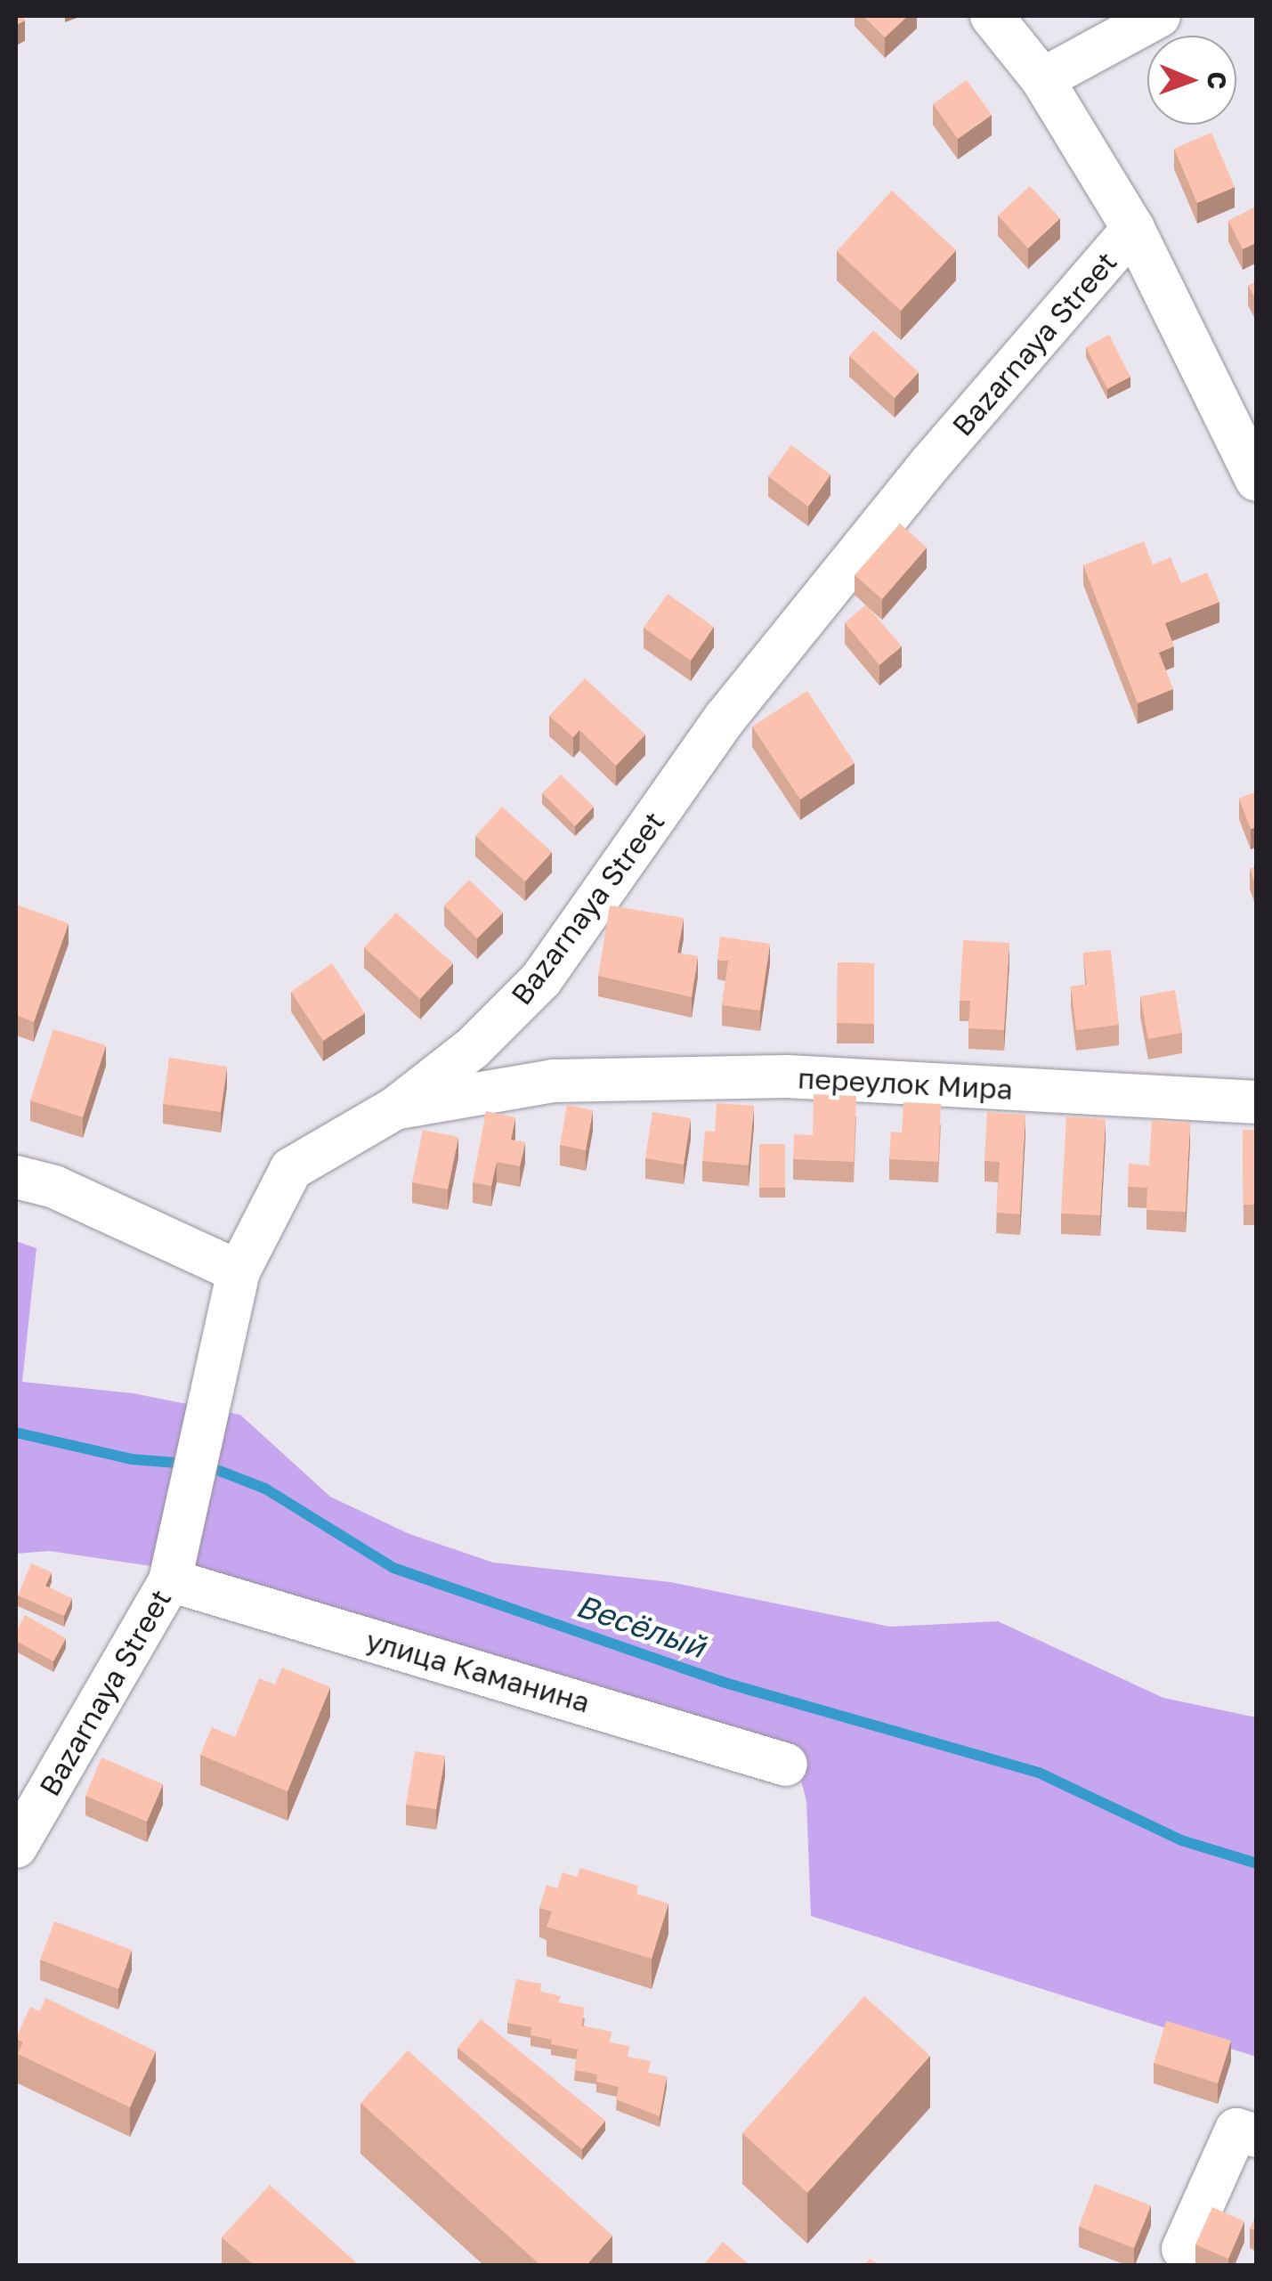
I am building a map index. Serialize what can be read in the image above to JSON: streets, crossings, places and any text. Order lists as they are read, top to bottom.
{
  "streets": {
    "street": ["Bazarnaya Street", "переулок Мира", "улица Каманина"]
  },
  "crossings": [
    ["Bazarnaya Street", "переулок Мира"],
    ["Bazarnaya Street", "улица Каманина"]
  ],
  "water": ["Весёлый"],
  "north": "right"
}
